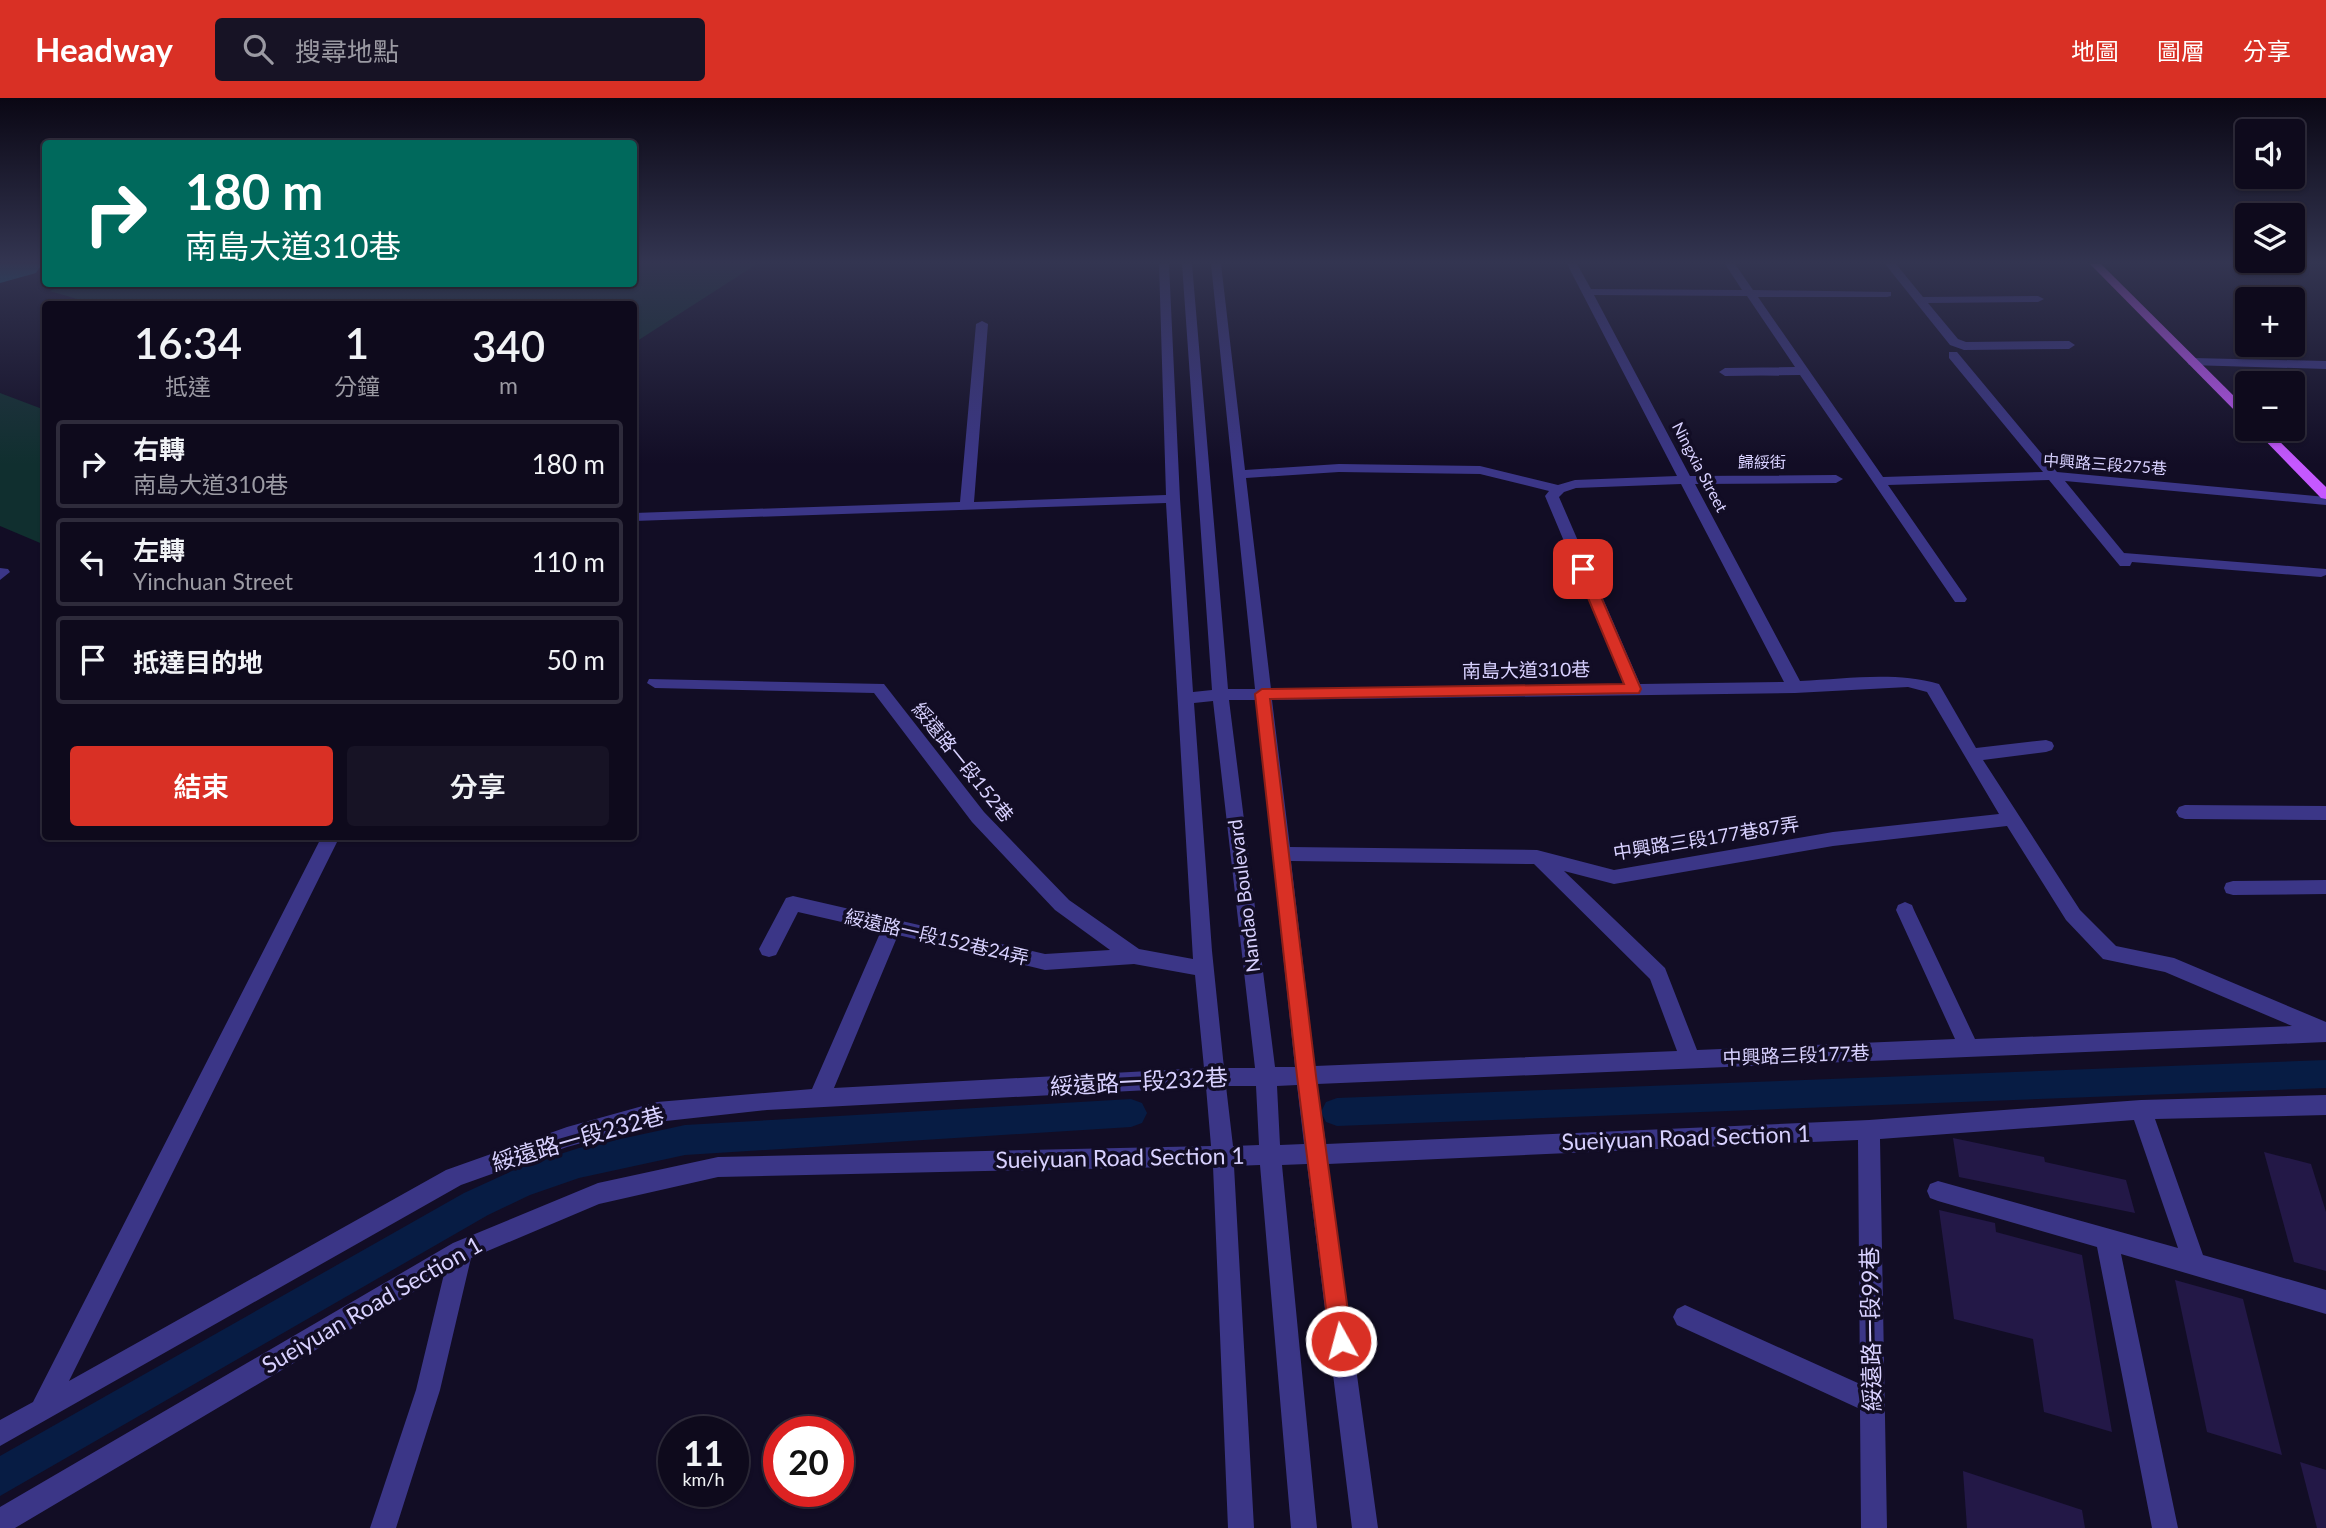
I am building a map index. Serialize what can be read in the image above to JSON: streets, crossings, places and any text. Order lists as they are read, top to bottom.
{
  "streets": {
    "street": [
      "歸綏街",
      "中興路三段275巷",
      "Ningxia Street",
      "南島大道310巷",
      "綏遠路一段152巷",
      "中興路三段177巷87弄",
      "Nandao Boulevard",
      "綏遠路一段152巷24弄",
      "中興路三段177巷",
      "綏遠路一段232巷",
      "Sueiyuan Road Section 1",
      "綏遠路一段99巷"
    ]
  },
  "crossings": [
    ["歸綏街", "Ningxia Street"],
    ["Ningxia Street", "南島大道310巷"],
    ["南島大道310巷", "Nandao Boulevard"],
    ["綏遠路一段152巷", "綏遠路一段152巷24弄"],
    ["Nandao Boulevard", "中興路三段177巷"],
    ["Nandao Boulevard", "綏遠路一段232巷"],
    ["Nandao Boulevard", "Sueiyuan Road Section 1"],
    ["中興路三段177巷", "綏遠路一段232巷"],
    ["Sueiyuan Road Section 1", "綏遠路一段99巷"]
  ],
  "page": {
    "header": "Headway",
    "search": "搜尋地點",
    "nav": ["地圖", "圖層", "分享"],
    "map_buttons": ["+", "−"],
    "turn": ["180 m", "南島大道310巷"],
    "eta": [
      "16:34",
      "抵達",
      "1",
      "分鐘",
      "340",
      "m"
    ],
    "list": [
      {
        "name": "右轉",
        "note": "南島大道310巷",
        "value": "180 m"
      },
      {
        "name": "左轉",
        "note": "Yinchuan Street",
        "value": "110 m"
      },
      {
        "name": "抵達目的地",
        "value": "50 m"
      }
    ],
    "buttons": ["結束", "分享"],
    "speed": "11 km/h",
    "limit": "20"
  }
}
